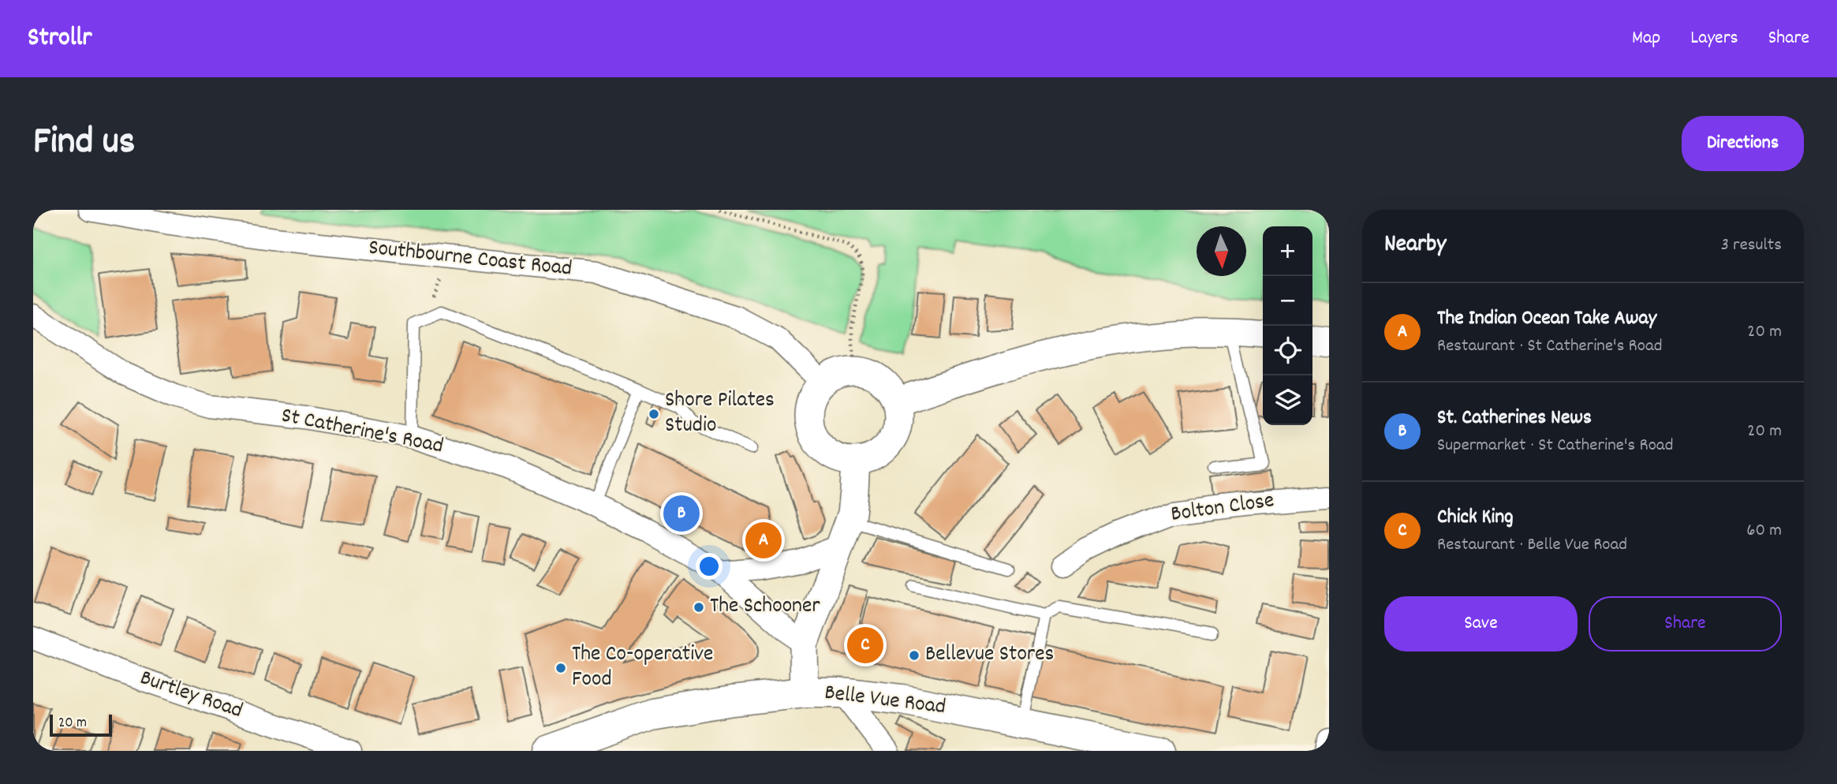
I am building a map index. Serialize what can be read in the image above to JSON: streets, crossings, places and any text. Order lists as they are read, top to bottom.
{
  "streets": {
    "main road": ["Belle Vue Road"],
    "street": [
      "Southbourne Coast Road",
      "St Catherine's Road",
      "Bolton Close",
      "Burtley Road"
    ]
  },
  "places": [
    "Shore Pilates Studio",
    "The Schooner",
    "Bellevue Stores",
    "The Co-operative Food"
  ],
  "scale_bar": "20 m",
  "north": "bottom",
  "page": {
    "header": "Strollr",
    "nav": ["Map", "Layers", "Share"],
    "title": "Find us",
    "buttons": [
      "Directions",
      ["Save", "Share"]
    ],
    "heading": ["Nearby", "3 results"],
    "map_buttons": ["+", "−"],
    "list": [
      {
        "mark": "A",
        "name": "The Indian Ocean Take Away",
        "note": "Restaurant · St Catherine's Road",
        "value": "20 m"
      },
      {
        "mark": "B",
        "name": "St. Catherines News",
        "note": "Supermarket · St Catherine's Road",
        "value": "20 m"
      },
      {
        "mark": "C",
        "name": "Chick King",
        "note": "Restaurant · Belle Vue Road",
        "value": "60 m"
      }
    ],
    "pins": ["B", "A", "C"],
    "scale": "20 m"
  }
}
